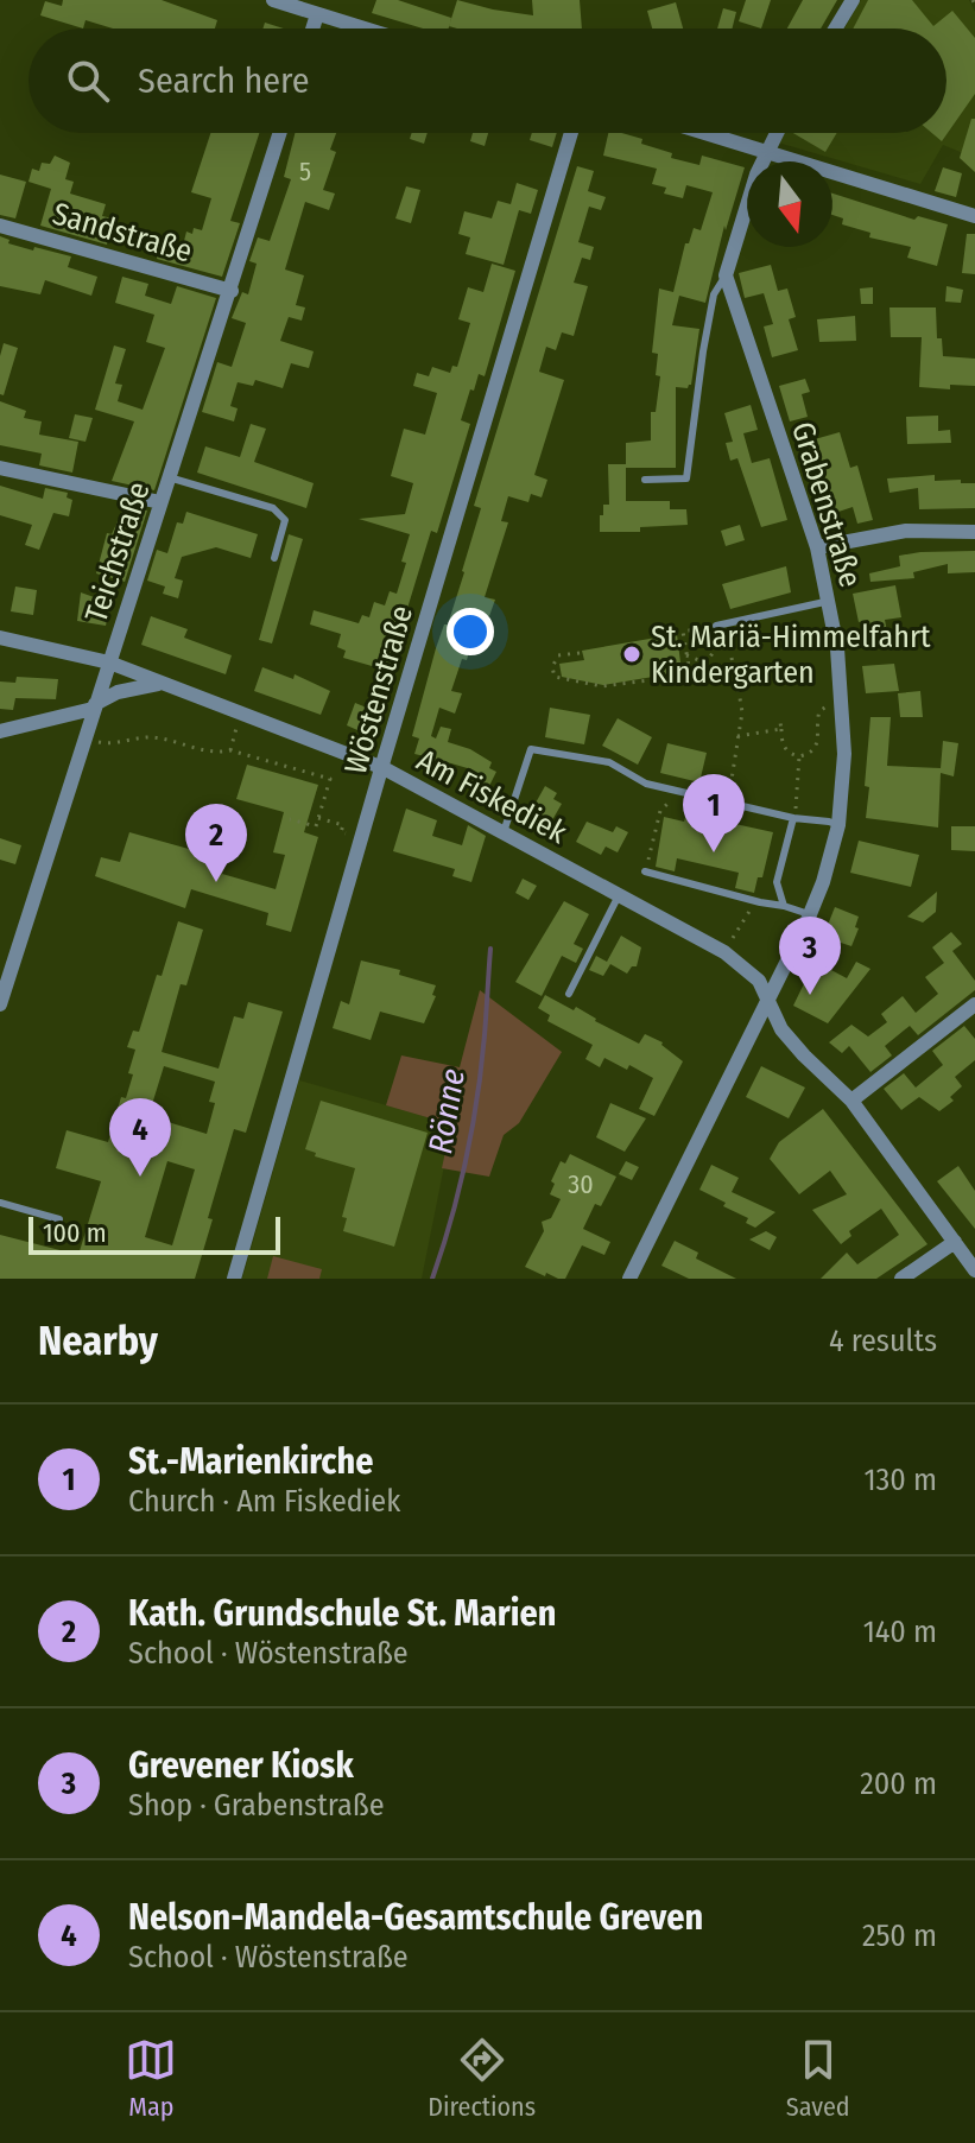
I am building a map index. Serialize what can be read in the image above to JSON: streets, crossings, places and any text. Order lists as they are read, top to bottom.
{
  "streets": {
    "street": [
      "Sandstraße",
      "Grabenstraße",
      "Teichstraße",
      "Wöstenstraße",
      "Am Fiskediek"
    ]
  },
  "crossings": [
    ["Sandstraße", "Teichstraße"],
    ["Grabenstraße", "Am Fiskediek"],
    ["Teichstraße", "Am Fiskediek"],
    ["Wöstenstraße", "Am Fiskediek"]
  ],
  "water": ["Rönne"],
  "places": ["St. Mariä-Himmelfahrt Kindergarten"],
  "house_numbers": ["5", "30"],
  "scale_bar": "100 m",
  "north": "bottom",
  "page": {
    "search": "Search here",
    "pins": [
      "1",
      "2",
      "3",
      "4"
    ],
    "scale": "100 m",
    "heading": ["Nearby", "4 results"],
    "list": [
      {
        "mark": "1",
        "name": "St.-Marienkirche",
        "note": "Church · Am Fiskediek",
        "value": "130 m"
      },
      {
        "mark": "2",
        "name": "Kath. Grundschule St. Marien",
        "note": "School · Wöstenstraße",
        "value": "140 m"
      },
      {
        "mark": "3",
        "name": "Grevener Kiosk",
        "note": "Shop · Grabenstraße",
        "value": "200 m"
      },
      {
        "mark": "4",
        "name": "Nelson-Mandela-Gesamtschule Greven",
        "note": "School · Wöstenstraße",
        "value": "250 m"
      }
    ],
    "nav": ["Map", "Directions", "Saved"]
  }
}
